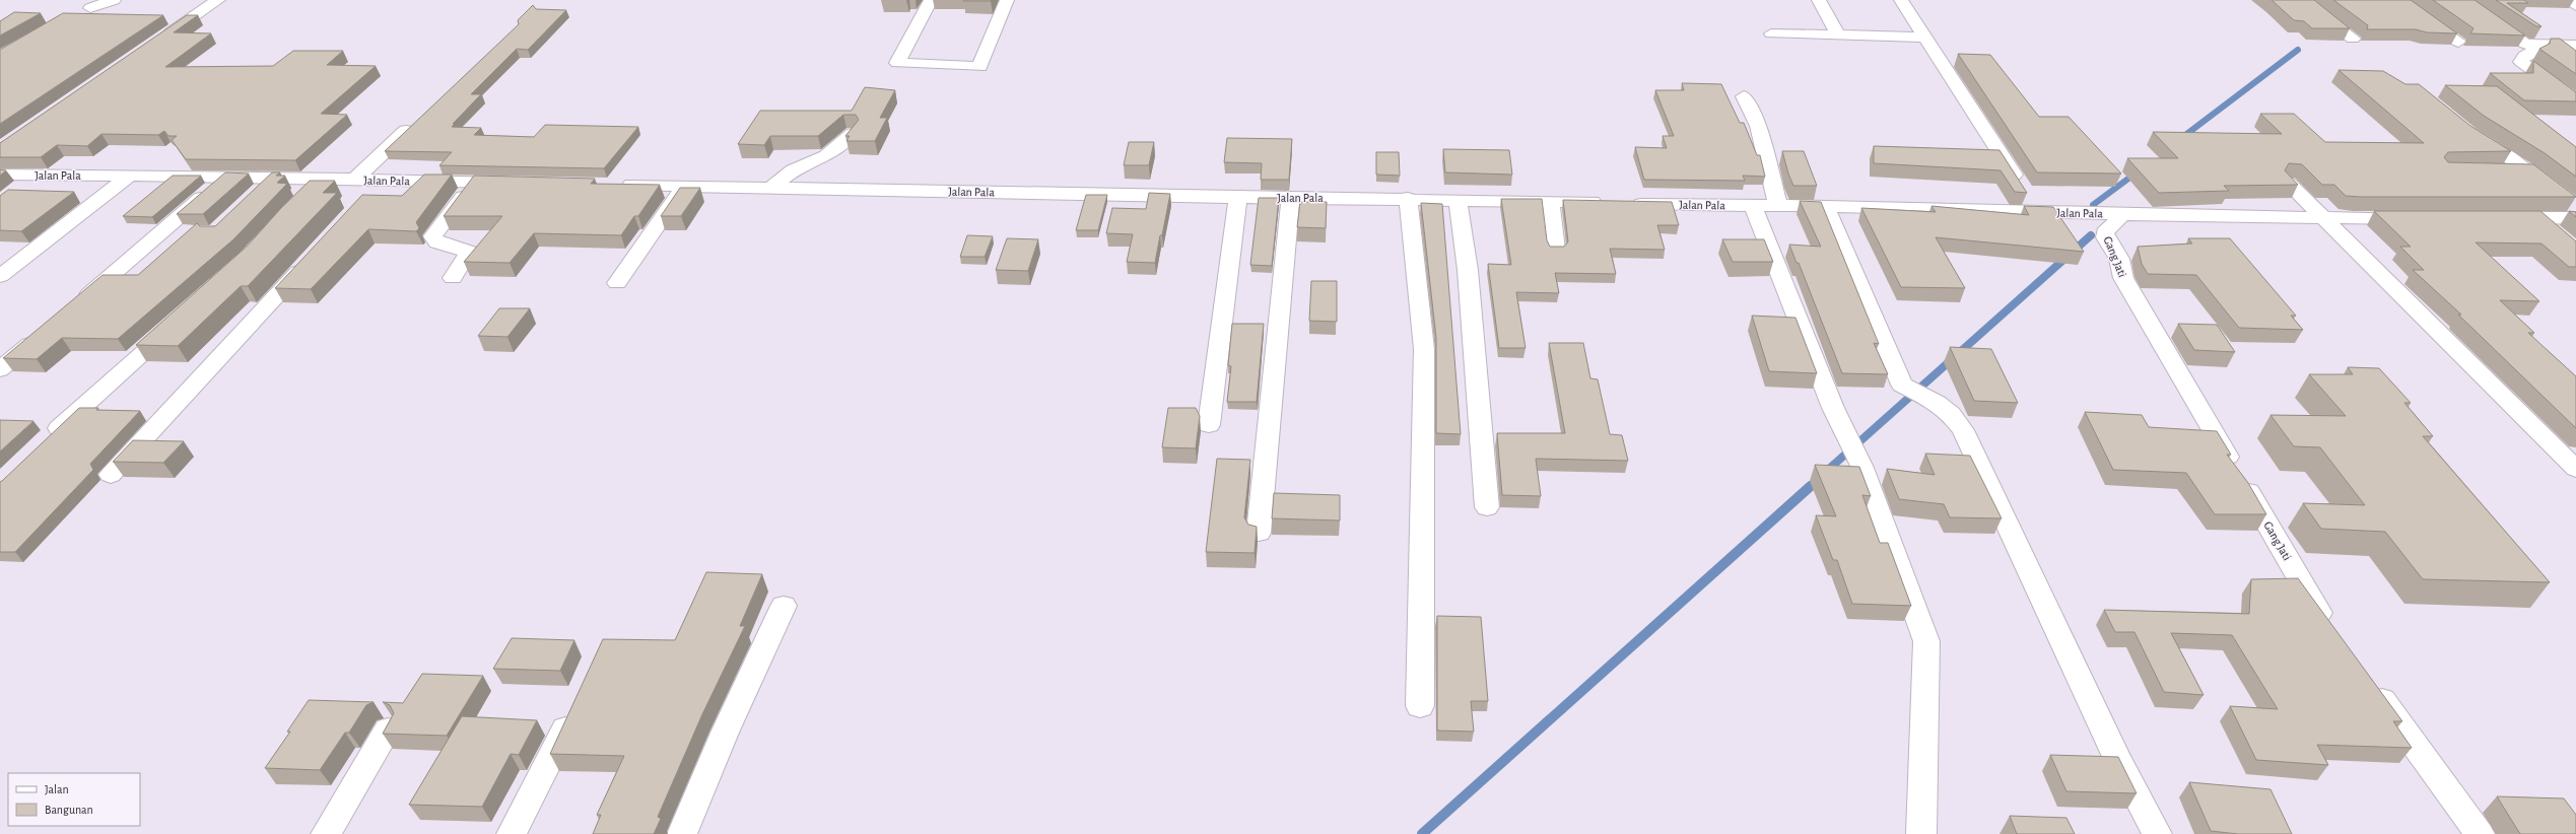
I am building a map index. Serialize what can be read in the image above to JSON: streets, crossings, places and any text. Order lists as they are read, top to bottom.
{
  "streets": {
    "street": ["Jalan Pala", "Gang Jati"]
  },
  "crossings": [
    ["Jalan Pala", "Gang Jati"]
  ],
  "legend": ["Jalan", "Bangunan"]
}
